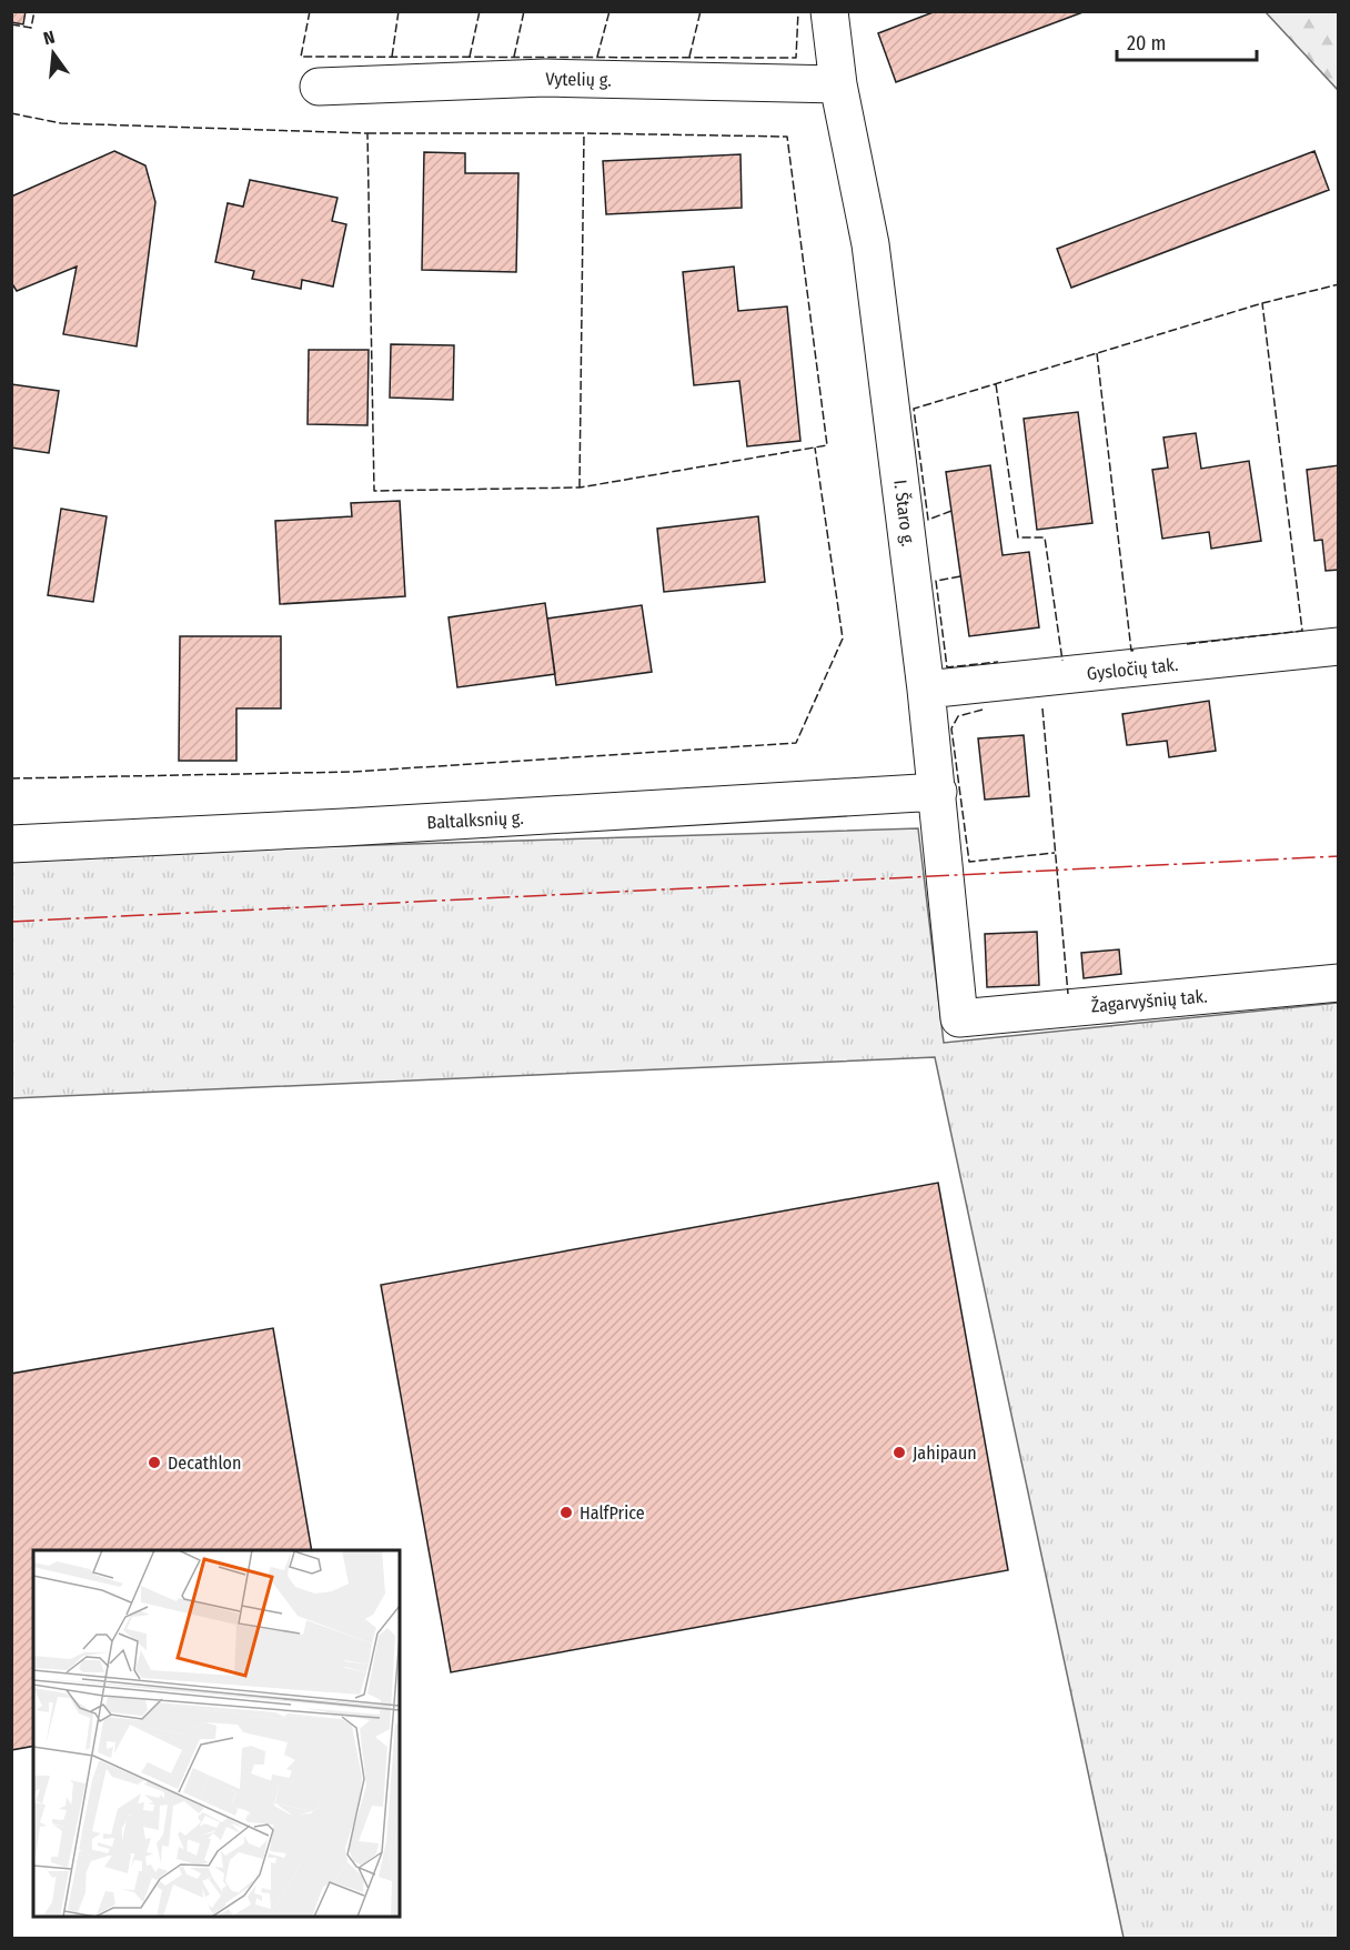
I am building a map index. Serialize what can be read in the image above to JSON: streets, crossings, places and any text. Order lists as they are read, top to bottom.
{
  "streets": {
    "street": [
      "Vytelių g.",
      "I. Štaro g.",
      "Gysločių tak.",
      "Baltalksnių g.",
      "Žagarvyšnių tak."
    ]
  },
  "crossings": [
    ["Vytelių g.", "I. Štaro g."],
    ["I. Štaro g.", "Gysločių tak."],
    ["I. Štaro g.", "Baltalksnių g."],
    ["I. Štaro g.", "Žagarvyšnių tak."]
  ],
  "places": ["Jahipaun", "Decathlon", "HalfPrice"],
  "scale_bar": "20 m",
  "north": "top"
}
